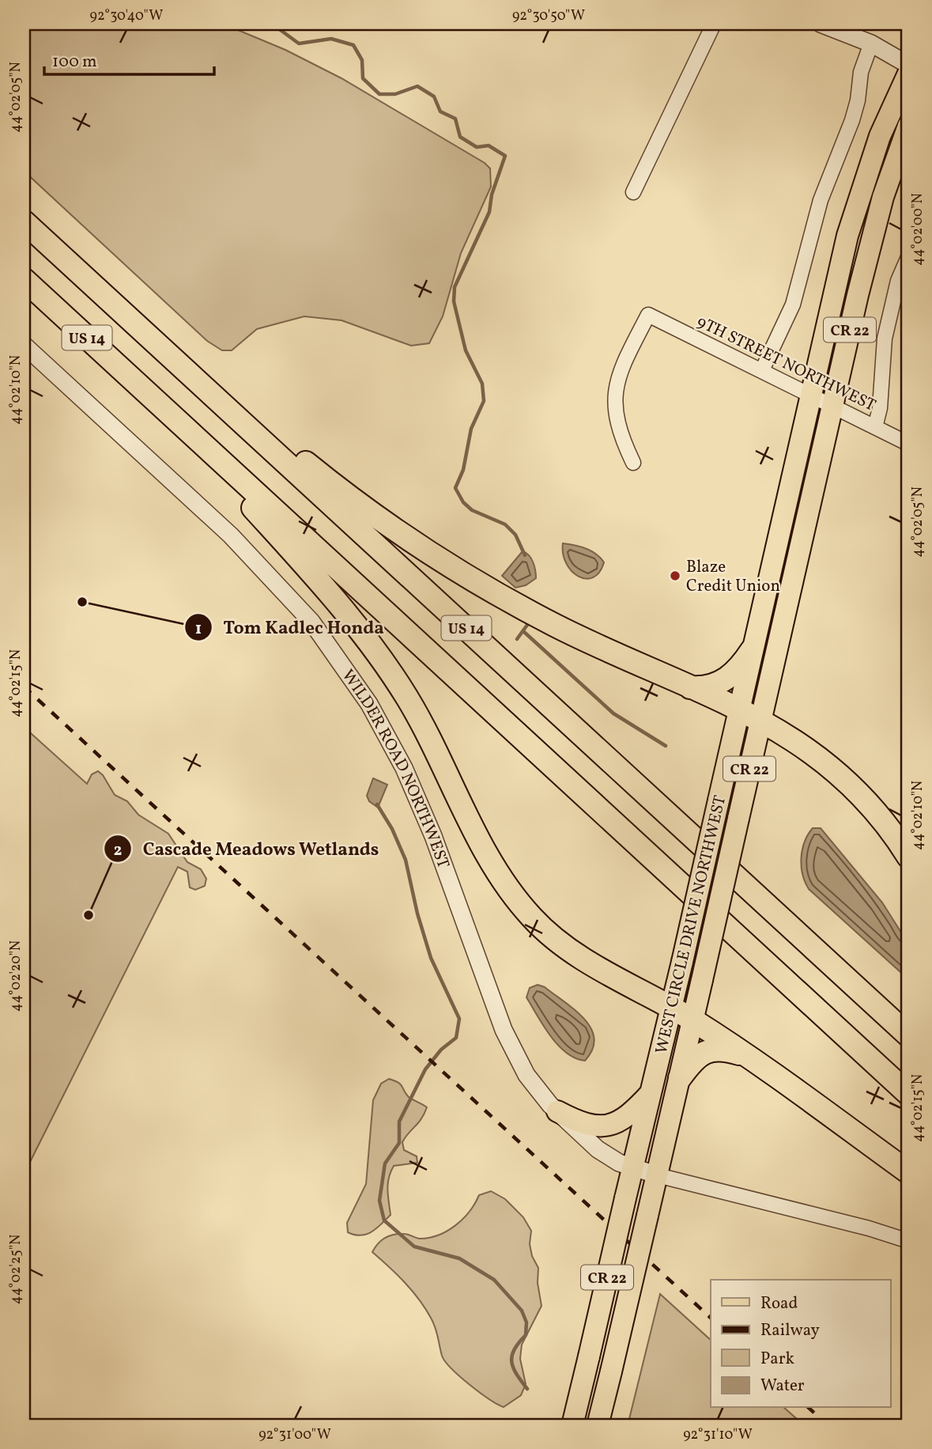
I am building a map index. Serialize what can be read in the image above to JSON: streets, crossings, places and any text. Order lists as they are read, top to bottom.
{
  "streets": {
    "highway": ["US 14"],
    "main road": ["CR 22", "WEST CIRCLE DRIVE NORTHWEST"],
    "street": ["9TH STREET NORTHWEST", "WILDER ROAD NORTHWEST"]
  },
  "crossings": [
    ["9TH STREET NORTHWEST", "WEST CIRCLE DRIVE NORTHWEST"],
    ["WILDER ROAD NORTHWEST", "WEST CIRCLE DRIVE NORTHWEST"]
  ],
  "places": ["Blaze Credit Union", "Tom Kadlec Honda", "Cascade Meadows Wetlands"],
  "legend": [
    "Road",
    "Railway",
    "Park",
    "Water"
  ],
  "scale_bar": "100 m",
  "coordinates": [
    "92°30'40\"W",
    "92°30'50\"W",
    "44°02'05\"N",
    "44°02'00\"N",
    "44°02'10\"N",
    "44°02'15\"N",
    "44°02'20\"N",
    "44°02'25\"N",
    "92°31'00\"W",
    "92°31'10\"W"
  ]
}
